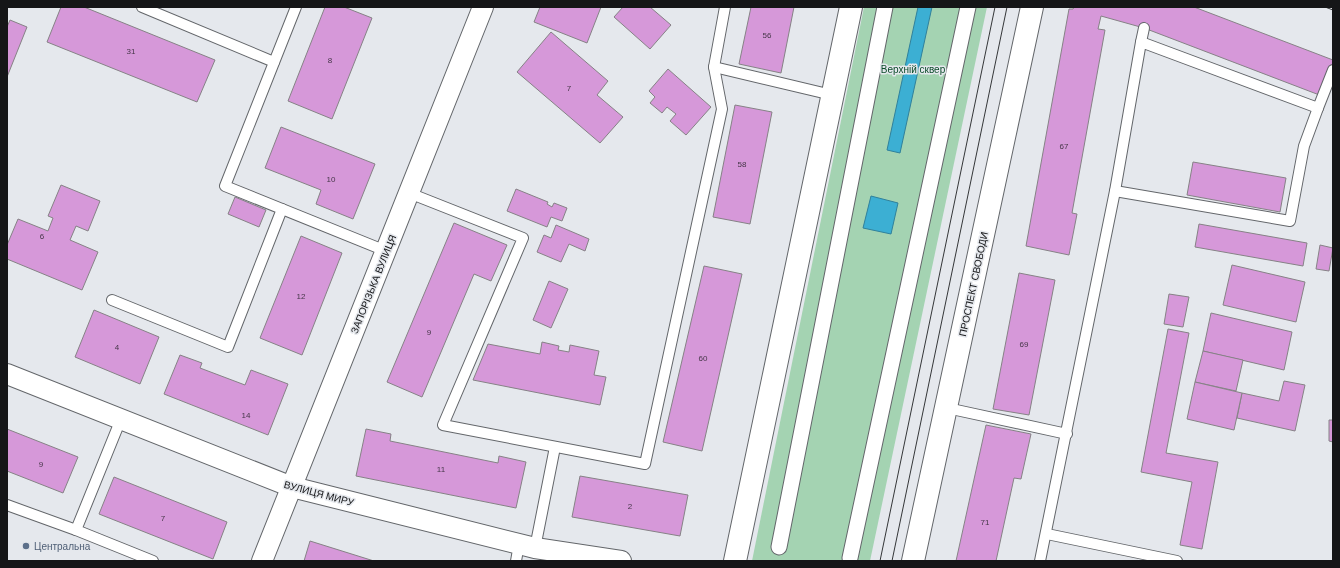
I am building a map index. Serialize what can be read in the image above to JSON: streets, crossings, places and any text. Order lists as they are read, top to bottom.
{
  "streets": {
    "main road": ["ПРОСПЕКТ СВОБОДИ"],
    "street": ["ЗАПОРІЗЬКА ВУЛИЦЯ", "ВУЛИЦЯ МИРУ"]
  },
  "crossings": [
    ["ЗАПОРІЗЬКА ВУЛИЦЯ", "ВУЛИЦЯ МИРУ"]
  ],
  "parks": ["Верхній сквер"],
  "places": ["Центральна"],
  "house_numbers": [
    "56",
    "31",
    "8",
    "7",
    "67",
    "58",
    "10",
    "6",
    "12",
    "9",
    "69",
    "4",
    "60",
    "14",
    "9",
    "11",
    "2",
    "7",
    "71"
  ]
}
